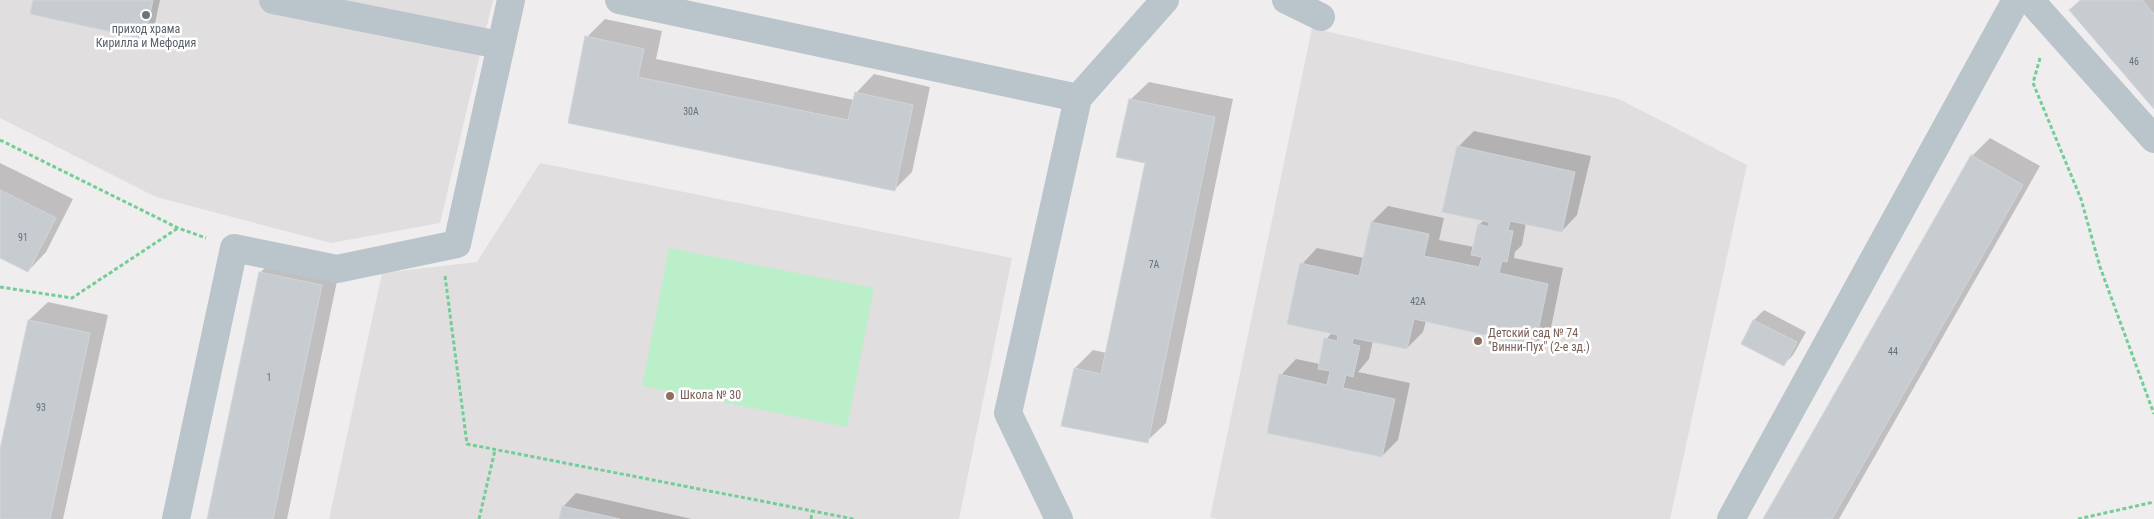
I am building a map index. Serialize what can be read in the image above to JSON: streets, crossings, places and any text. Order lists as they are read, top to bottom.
{
  "places": ["приход храма Кирилла и Мефодия", "Детский сад № 74 \"Винни-Пух\" (2-е зд.)", "Школа № 30"],
  "house_numbers": [
    "46",
    "30А",
    "91",
    "7А",
    "42А",
    "44",
    "1",
    "93"
  ]
}
